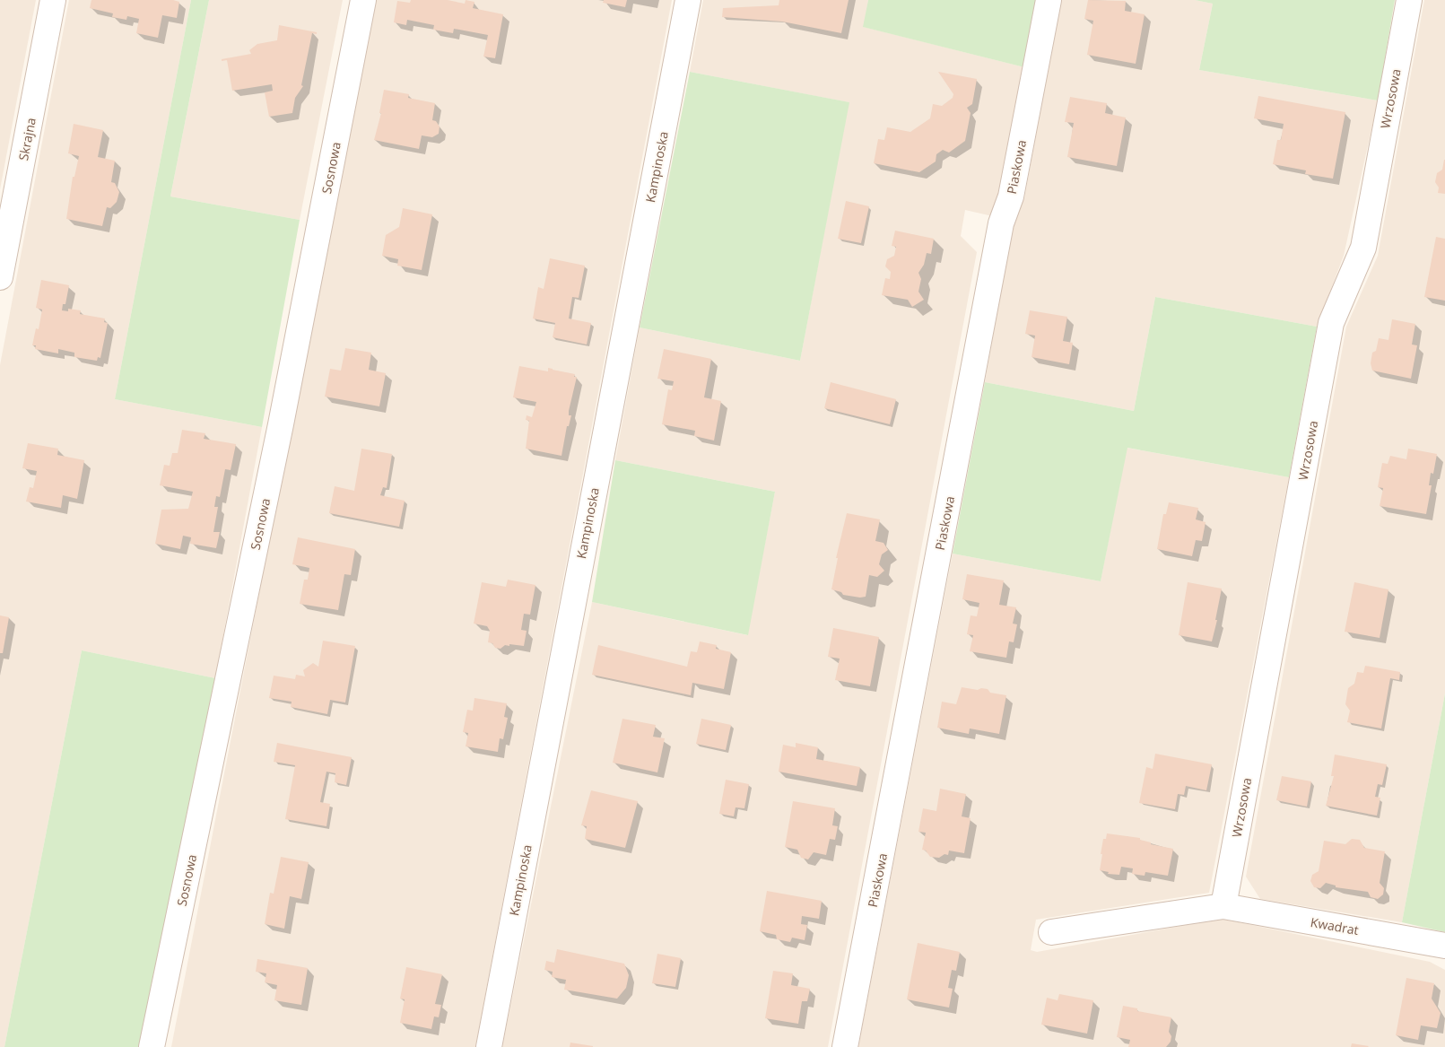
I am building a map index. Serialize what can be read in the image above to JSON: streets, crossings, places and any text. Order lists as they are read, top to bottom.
{
  "streets": {
    "street": [
      "Wrzosowa",
      "Skrajna",
      "Kampinoska",
      "Piaskowa",
      "Sosnowa",
      "Kwadrat"
    ]
  },
  "crossings": [
    ["Wrzosowa", "Kwadrat"]
  ]
}
